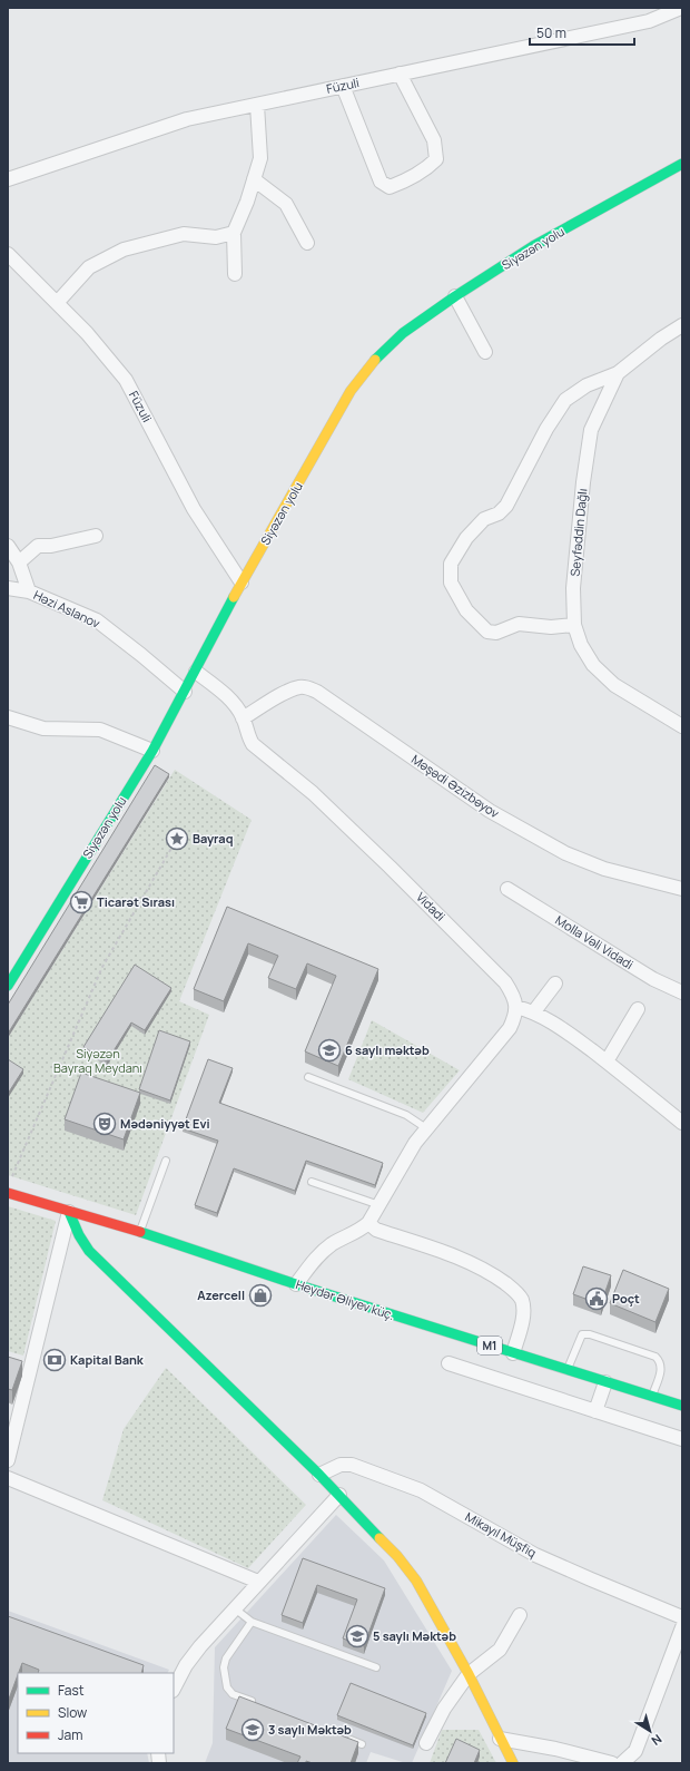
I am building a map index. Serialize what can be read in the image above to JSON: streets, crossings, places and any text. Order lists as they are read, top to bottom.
{
  "streets": {
    "street": [
      "Füzuli",
      "Siyəzən yolu",
      "Seyfəddin Dağlı",
      "Həzi Aslanov",
      "Məşədi Əzizbəyov",
      "Vidadi",
      "Molla Vəli Vidadi",
      "Heydər Əliyev küç.",
      "M1",
      "Mikayıl Müşfiq"
    ]
  },
  "crossings": [
    ["Füzuli", "Siyəzən yolu"],
    ["Siyəzən yolu", "Həzi Aslanov"],
    ["Siyəzən yolu", "Vidadi"],
    ["Məşədi Əzizbəyov", "Vidadi"]
  ],
  "parks": ["Siyəzən Bayraq Meydanı"],
  "places": {
    "place": ["Bayraq"],
    "supermarket": ["Ticarət Sırası"],
    "school or university": ["6 saylı məktəb", "5 saylı Məktəb", "3 saylı Məktəb"],
    "theatre": ["Mədəniyyət Evi"],
    "shop": ["Azercell"],
    "public building": ["Poçt"],
    "bank": ["Kapital Bank"]
  },
  "legend": ["Fast", "Slow", "Jam"],
  "scale_bar": "50 m",
  "north": "bottom right"
}
